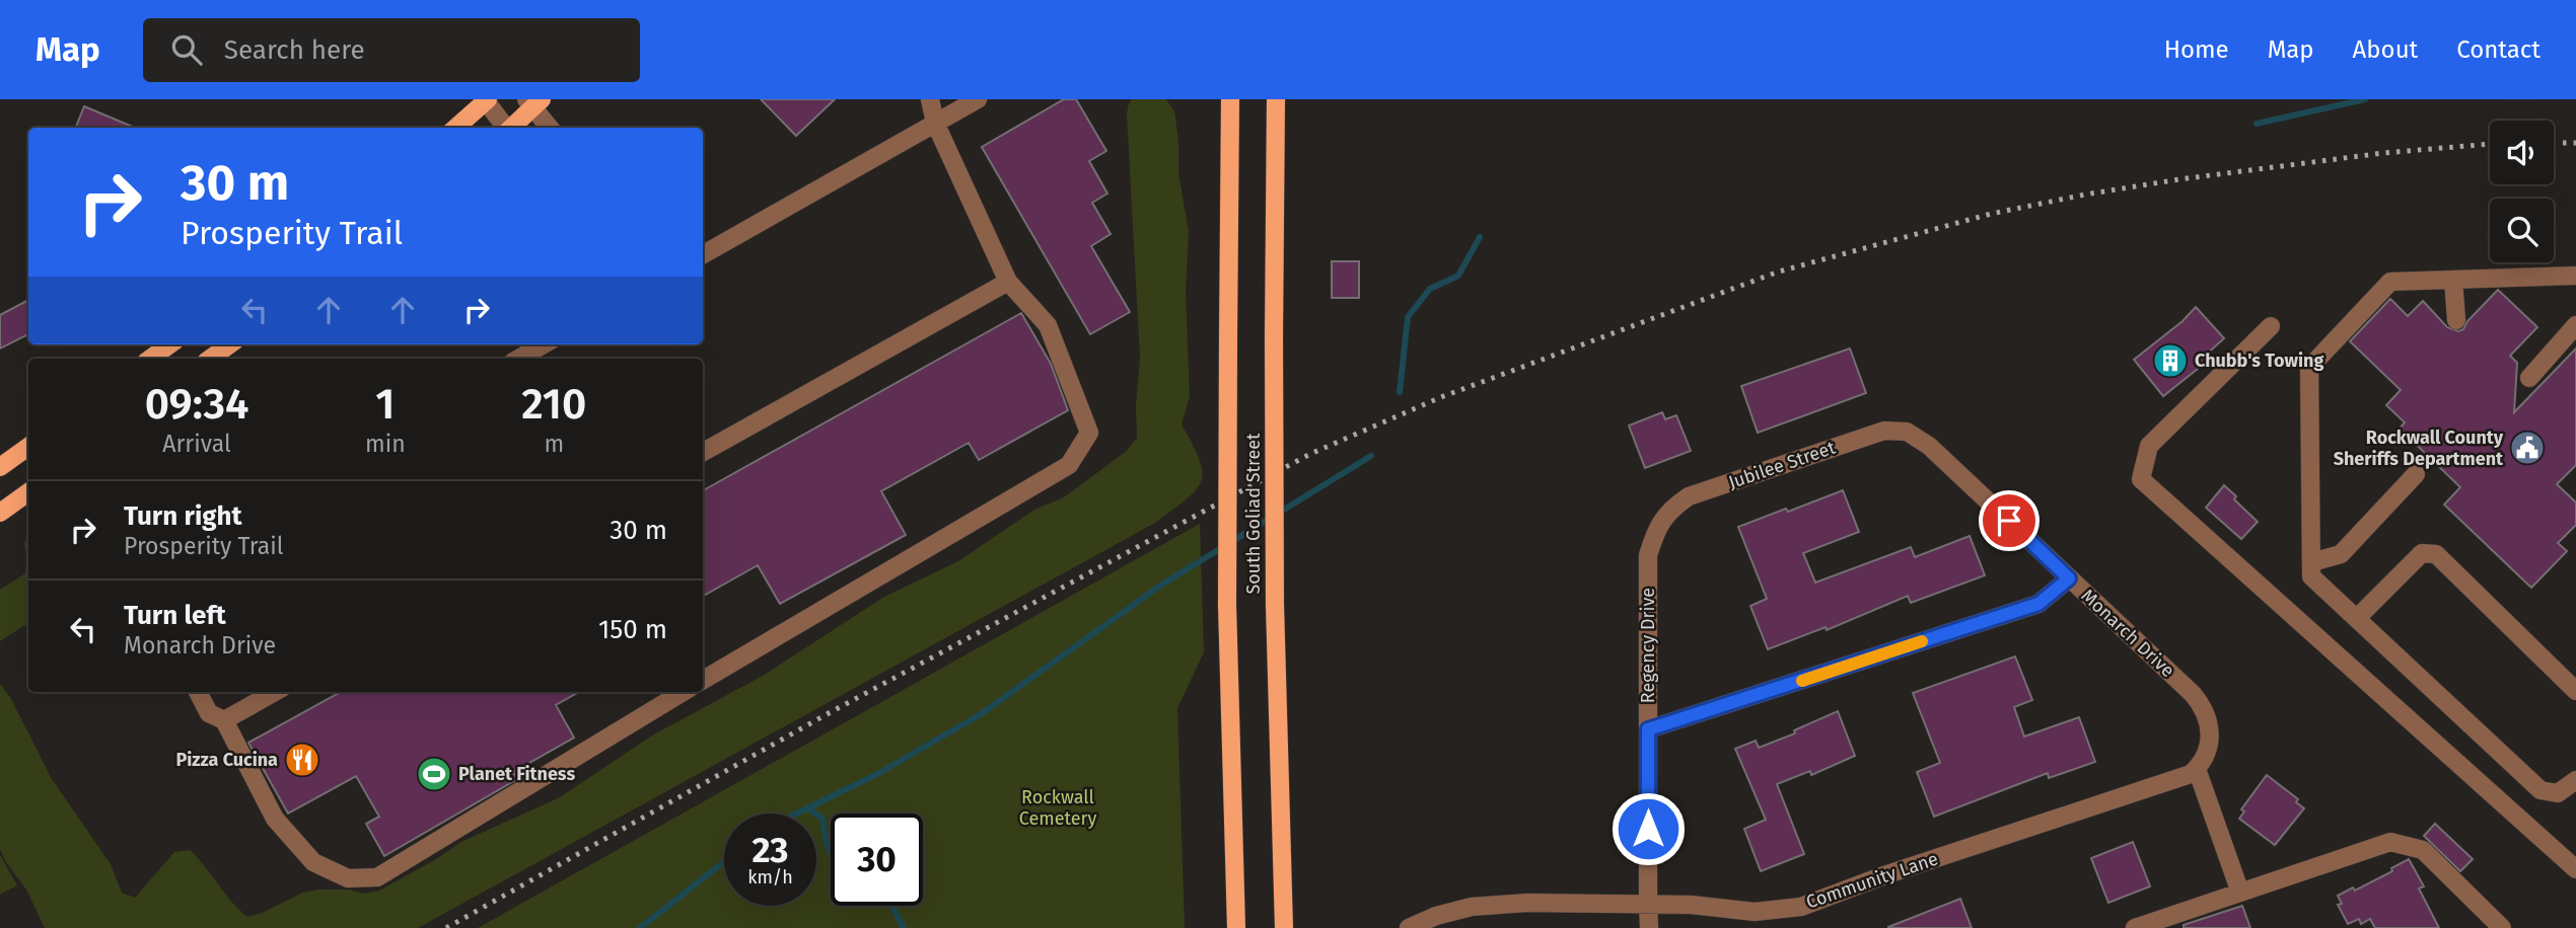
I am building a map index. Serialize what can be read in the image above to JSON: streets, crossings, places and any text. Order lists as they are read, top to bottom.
{
  "streets": {
    "main road": ["South Goliad Street"],
    "street": [
      "Jubilee Street",
      "Monarch Drive",
      "Regency Drive",
      "Community Lane"
    ]
  },
  "crossings": [
    ["Jubilee Street", "Monarch Drive"],
    ["Jubilee Street", "Regency Drive"],
    ["Monarch Drive", "Community Lane"],
    ["Regency Drive", "Community Lane"]
  ],
  "parks": ["Rockwall Cemetery"],
  "places": {
    "building": ["Chubb's Towing"],
    "public building": ["Rockwall County Sheriffs Department"],
    "restaurant": ["Pizza Cucina"],
    "sports": ["Planet Fitness"]
  },
  "page": {
    "header": "Map",
    "search": "Search here",
    "nav": [
      "Home",
      "Map",
      "About",
      "Contact"
    ],
    "turn": ["30 m", "Prosperity Trail"],
    "eta": [
      "09:34",
      "Arrival",
      "1",
      "min",
      "210",
      "m"
    ],
    "list": [
      {
        "name": "Turn right",
        "note": "Prosperity Trail",
        "value": "30 m"
      },
      {
        "name": "Turn left",
        "note": "Monarch Drive",
        "value": "150 m"
      }
    ],
    "speed": "23 km/h",
    "limit": "30"
  }
}
